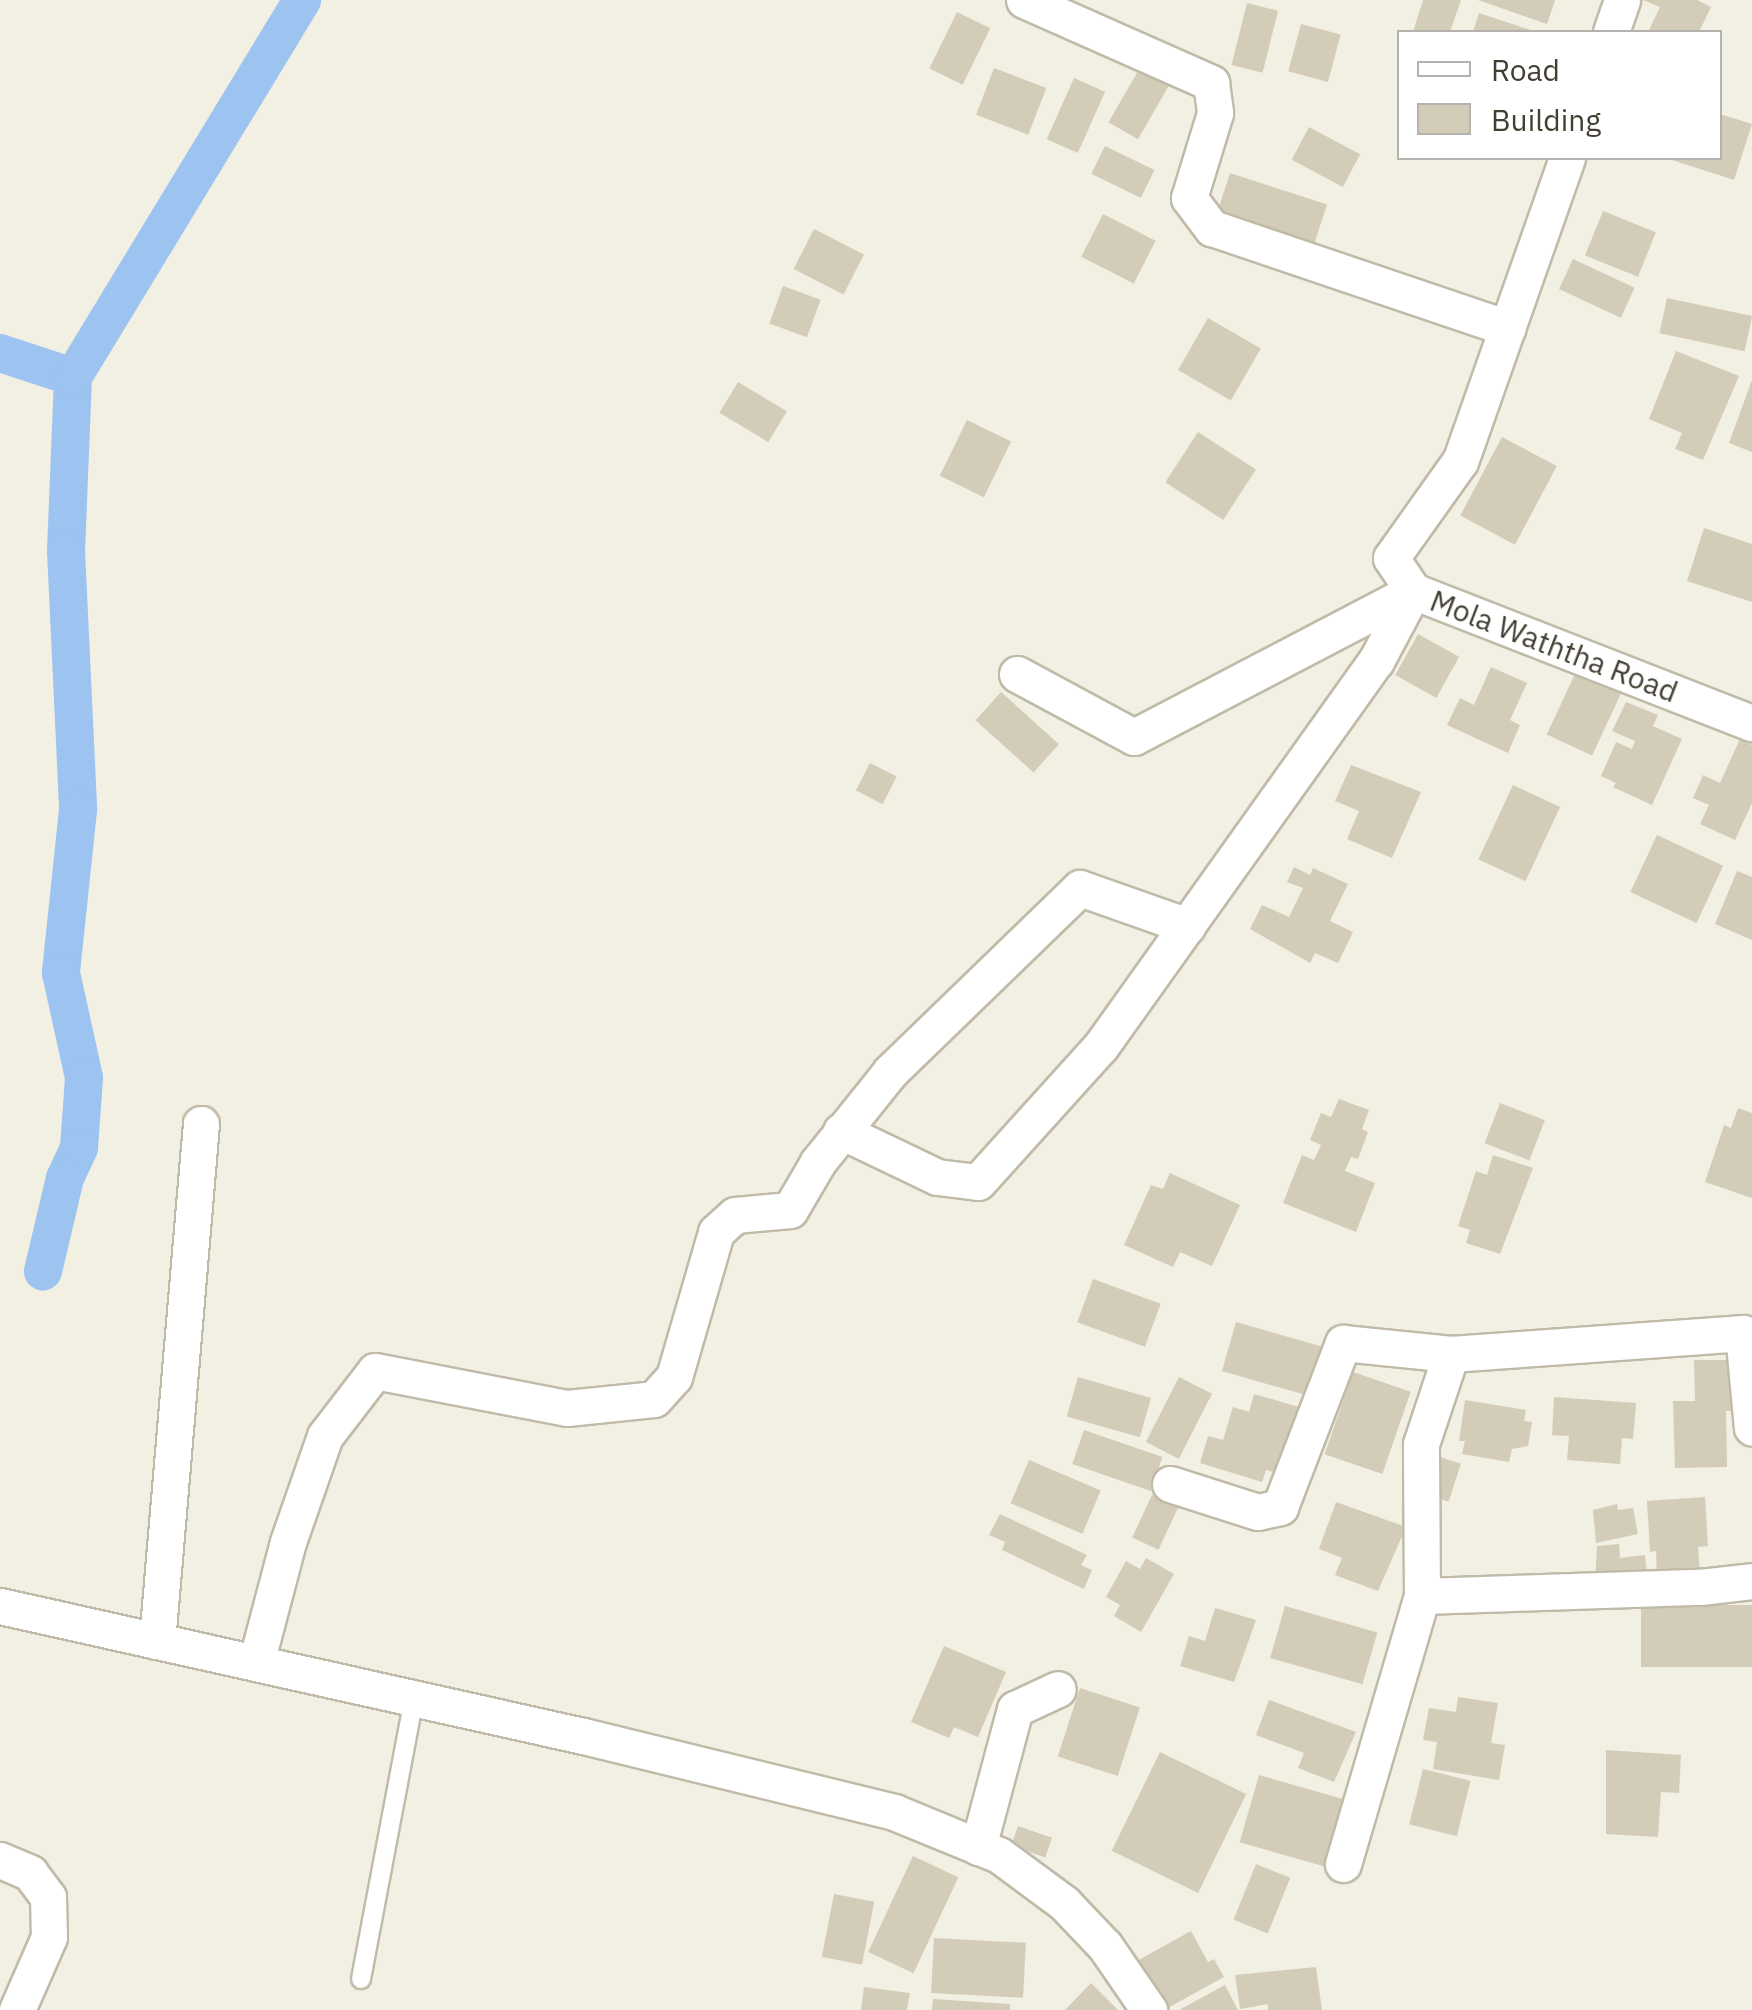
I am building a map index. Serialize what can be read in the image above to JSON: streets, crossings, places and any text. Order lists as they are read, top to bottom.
{
  "streets": {
    "street": ["Mola Waththa Road"]
  },
  "legend": ["Road", "Building"]
}
